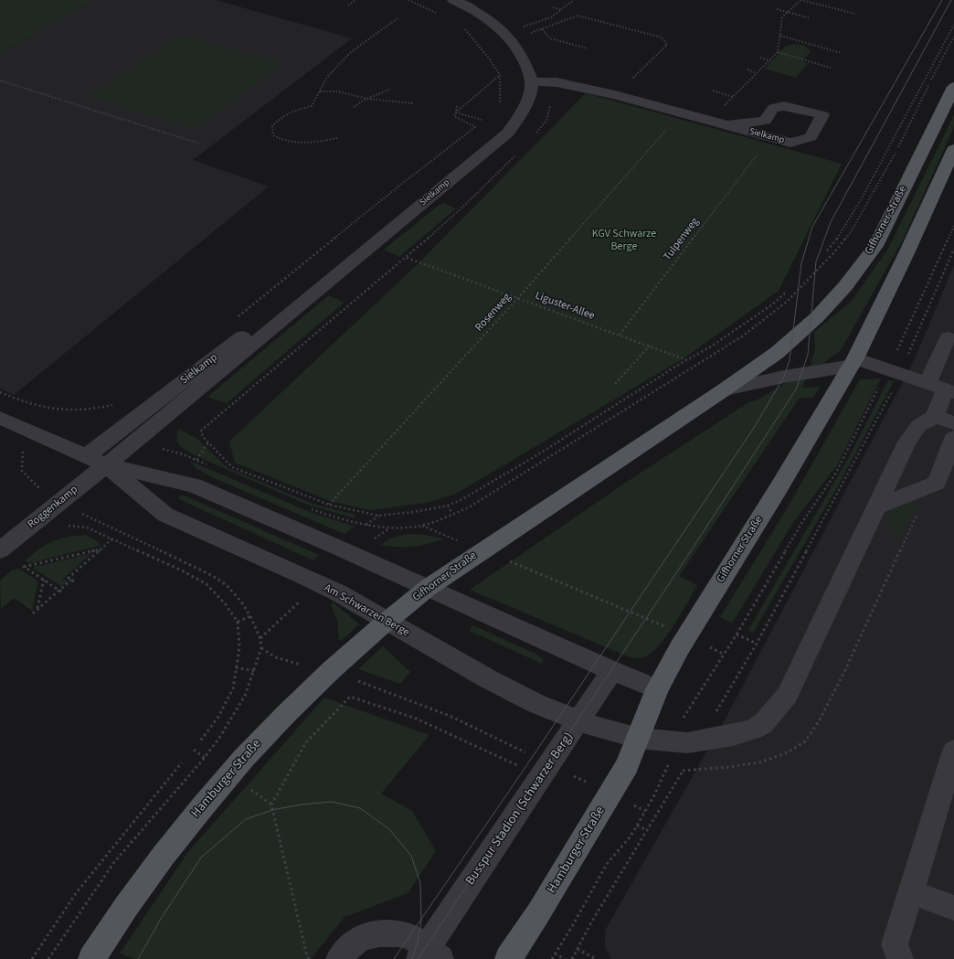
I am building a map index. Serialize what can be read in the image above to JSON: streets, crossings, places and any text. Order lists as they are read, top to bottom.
{
  "streets": {
    "main road": ["Gifhorner Straße", "Hamburger Straße"],
    "street": [
      "Sielkamp",
      "Roggenkamp",
      "Am Schwarzen Berge",
      "Busspur Stadion (Schwarzer Berg)"
    ],
    "path": ["Tulpenweg", "Liguster-Allee", "Rosenweg"]
  },
  "crossings": [
    ["Sielkamp", "Roggenkamp"],
    ["Sielkamp", "Am Schwarzen Berge"],
    ["Gifhorner Straße", "Am Schwarzen Berge"],
    ["Gifhorner Straße", "Hamburger Straße"],
    ["Tulpenweg", "Liguster-Allee"],
    ["Liguster-Allee", "Rosenweg"],
    ["Roggenkamp", "Am Schwarzen Berge"],
    ["Am Schwarzen Berge", "Hamburger Straße"],
    ["Am Schwarzen Berge", "Busspur Stadion (Schwarzer Berg)"]
  ],
  "parks": ["KGV Schwarze Berge"]
}
